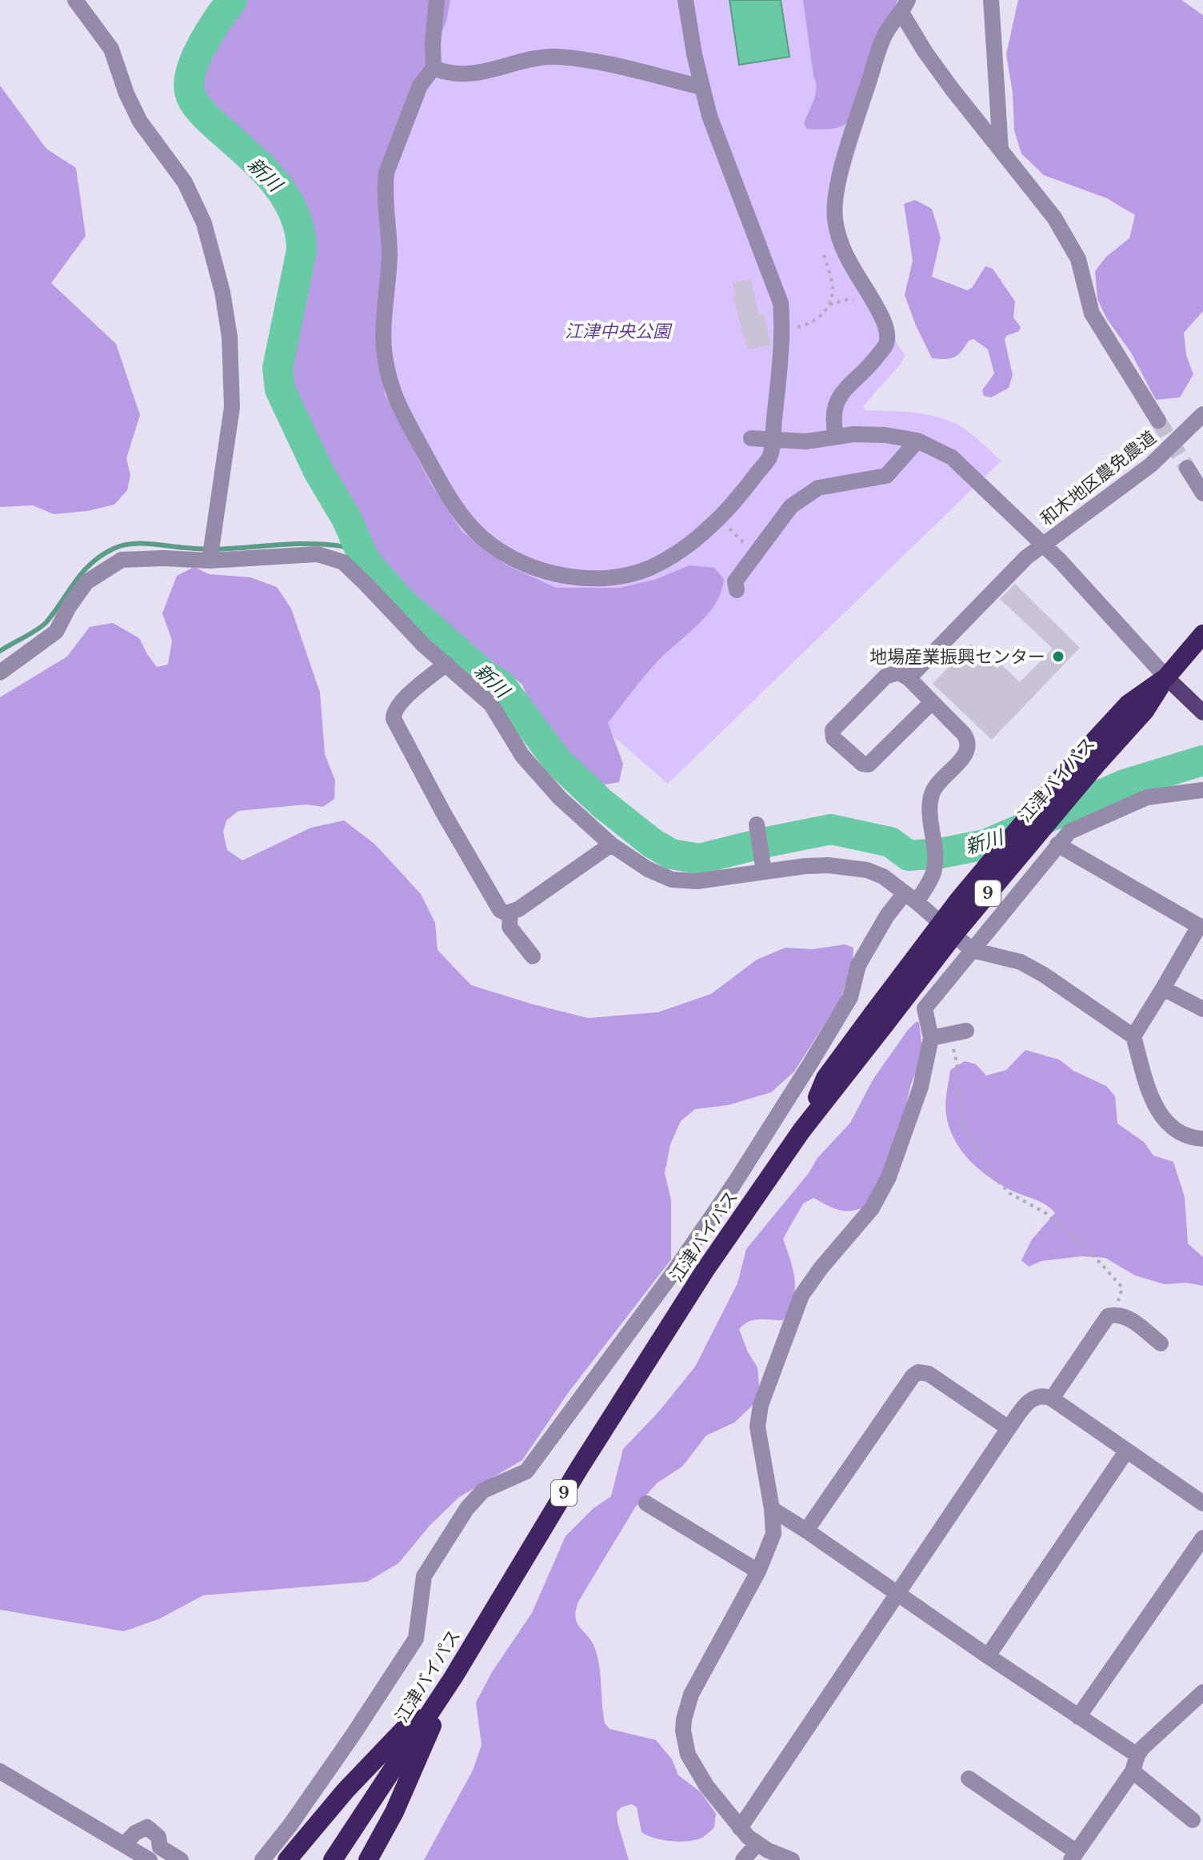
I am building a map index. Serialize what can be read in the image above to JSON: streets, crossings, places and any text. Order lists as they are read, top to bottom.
{
  "streets": {
    "highway": ["江津バイパス", "9"],
    "street": ["和木地区農免農道"]
  },
  "crossings": [
    ["江津バイパス", "9"]
  ],
  "water": ["新川"],
  "parks": ["江津中央公園"],
  "places": ["地場産業振興センター"]
}
